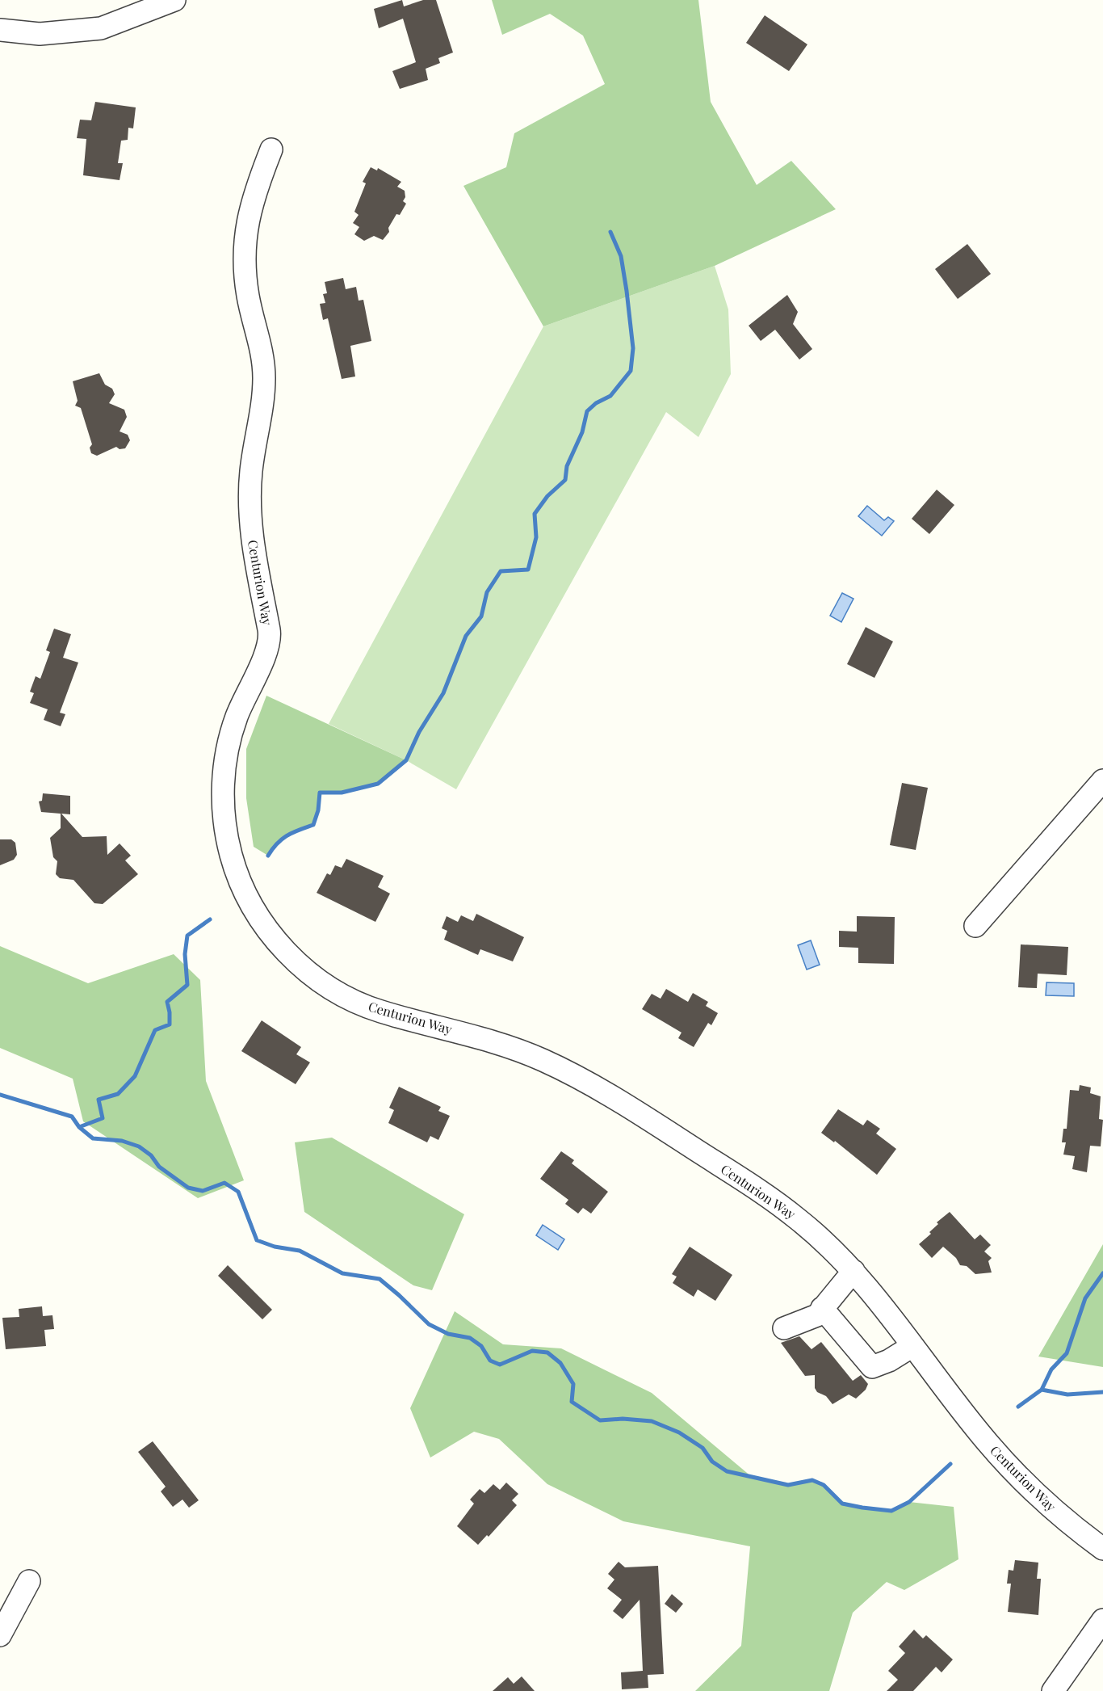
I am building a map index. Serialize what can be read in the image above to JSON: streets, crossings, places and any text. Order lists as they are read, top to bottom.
{
  "streets": {
    "street": ["Centurion Way"]
  }
}
